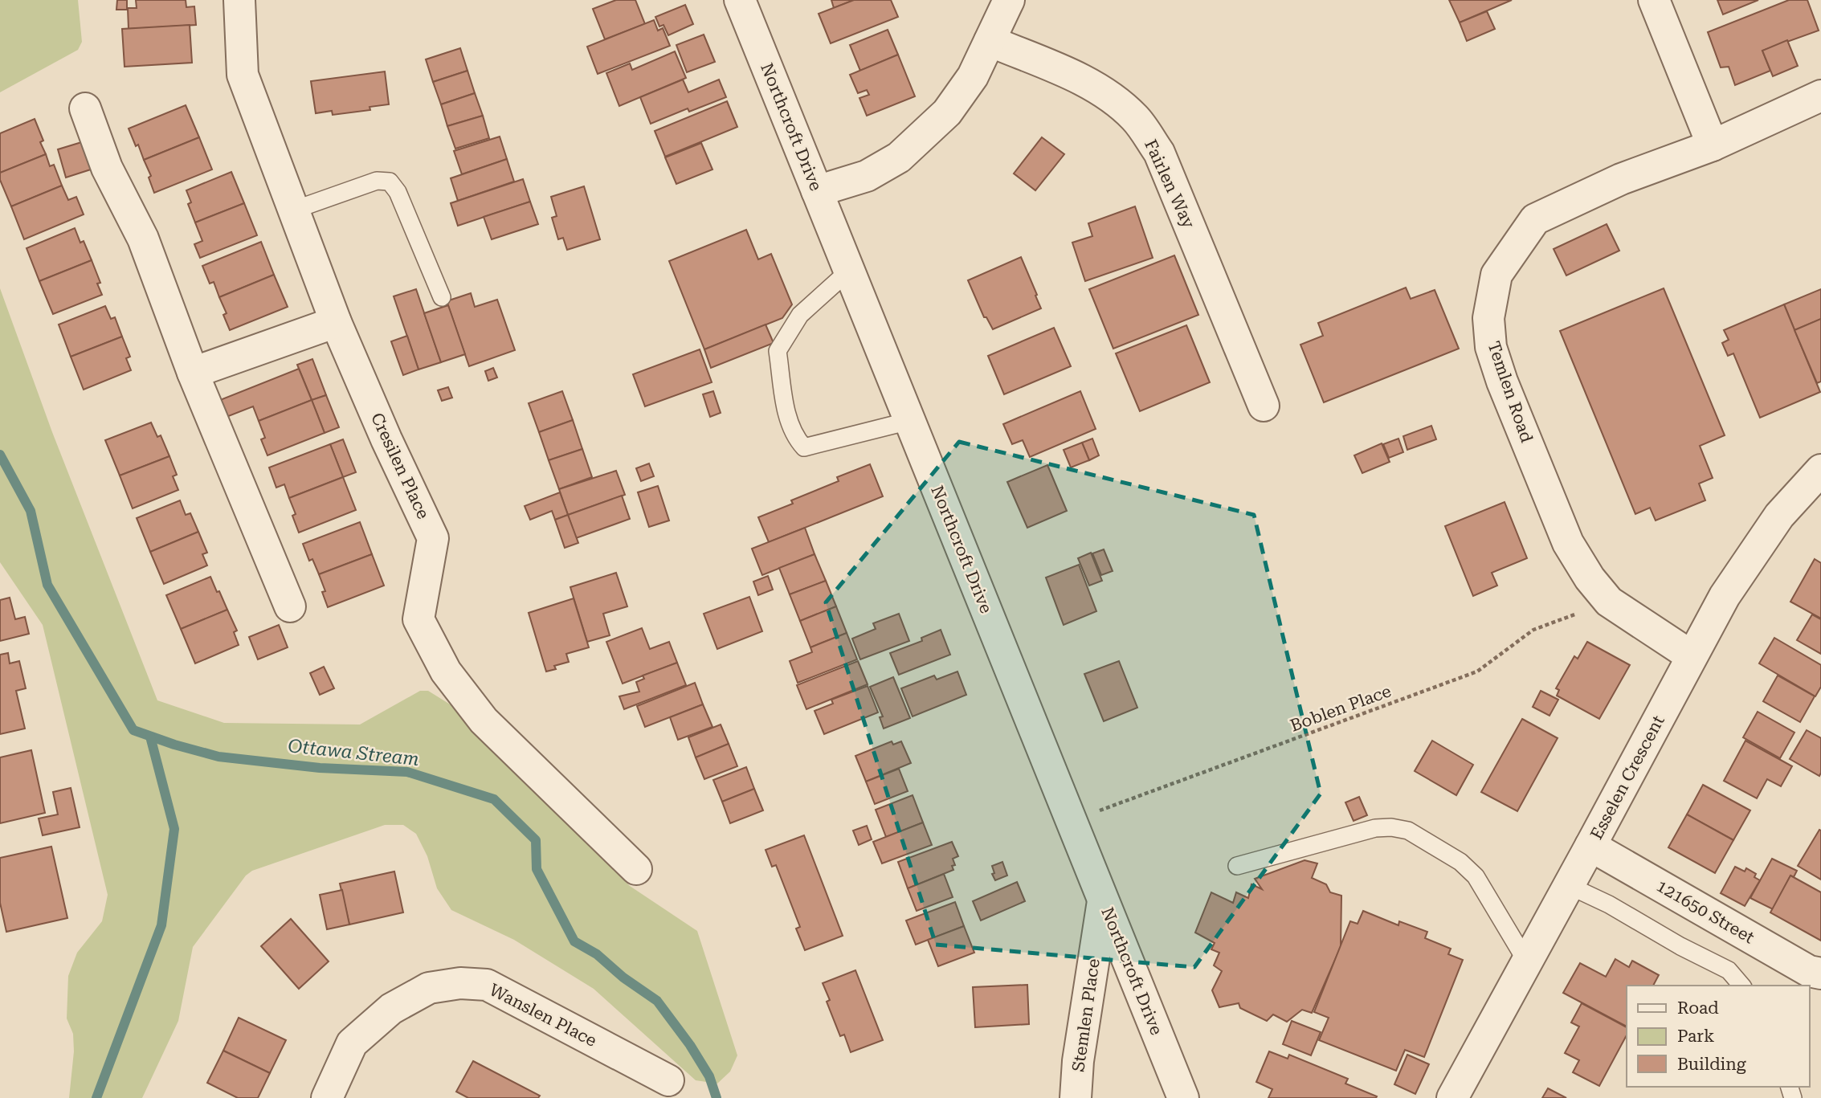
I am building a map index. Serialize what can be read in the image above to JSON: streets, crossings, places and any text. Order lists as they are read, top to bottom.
{
  "streets": {
    "street": [
      "Northcroft Drive",
      "Fairlen Way",
      "Temlen Road",
      "Cresilen Place",
      "Esselen Crescent",
      "121650 Street",
      "Wanslen Place",
      "Stemlen Place"
    ],
    "path": ["Boblen Place"]
  },
  "crossings": [
    ["Northcroft Drive", "Boblen Place"],
    ["Northcroft Drive", "Stemlen Place"],
    ["Temlen Road", "Boblen Place"],
    ["Temlen Road", "Esselen Crescent"],
    ["Esselen Crescent", "121650 Street"]
  ],
  "water": ["Ottawa Stream"],
  "legend": ["Road", "Park", "Building"]
}
